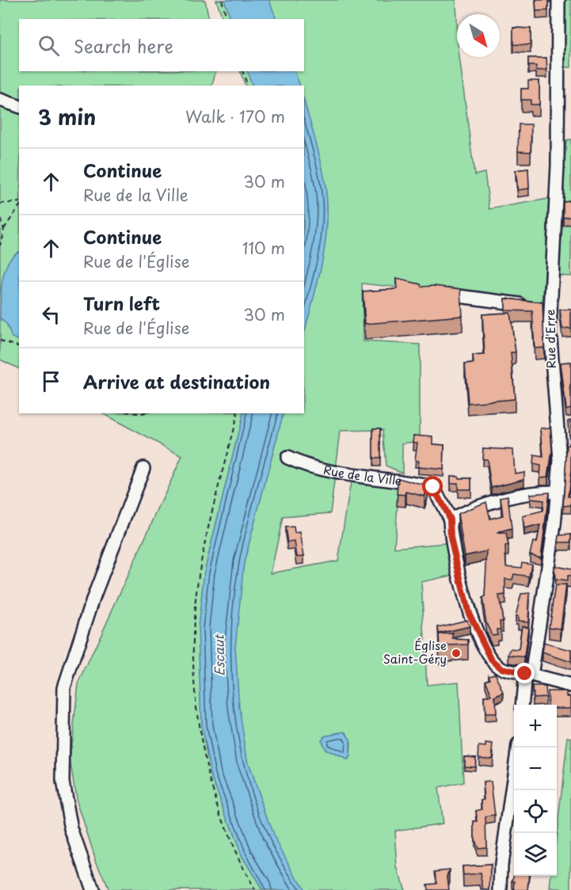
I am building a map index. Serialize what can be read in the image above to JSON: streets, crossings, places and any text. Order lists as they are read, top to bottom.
{
  "streets": {
    "street": ["Rue d'Erre", "Rue de la Ville"]
  },
  "water": ["Escaut"],
  "places": ["Église Saint-Géry"],
  "north": "bottom right",
  "page": {
    "search": "Search here",
    "heading": ["3 min", "Walk · 170 m"],
    "list": [
      ["Continue", "Rue de la Ville", "30 m"],
      ["Continue", "Rue de l'Église", "110 m"],
      ["Turn left", "Rue de l'Église", "30 m"],
      "Arrive at destination"
    ],
    "map_buttons": ["+", "−"]
  }
}
